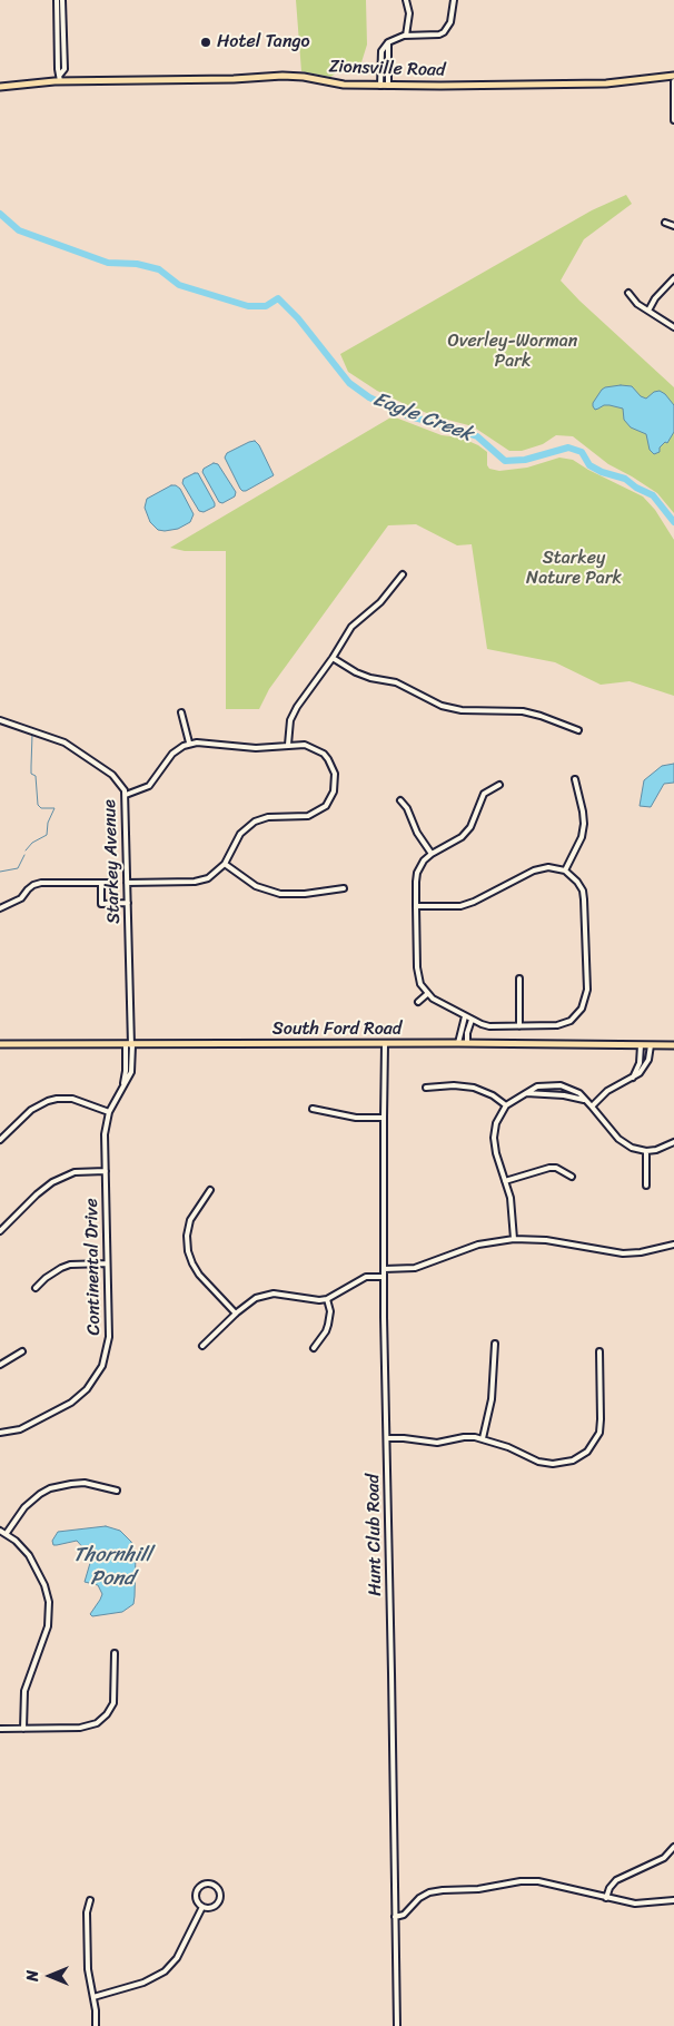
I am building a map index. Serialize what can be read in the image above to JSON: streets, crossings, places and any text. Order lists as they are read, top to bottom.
{
  "streets": {
    "main road": ["Zionsville Road", "South Ford Road"],
    "street": ["Starkey Avenue", "Continental Drive", "Hunt Club Road"]
  },
  "crossings": [
    ["Starkey Avenue", "South Ford Road"],
    ["Starkey Avenue", "Continental Drive"],
    ["South Ford Road", "Hunt Club Road"]
  ],
  "water": ["Eagle Creek", "Thornhill Pond"],
  "parks": ["Overley-Worman Park", "Starkey Nature Park"],
  "places": ["Hotel Tango"],
  "north": "left"
}
